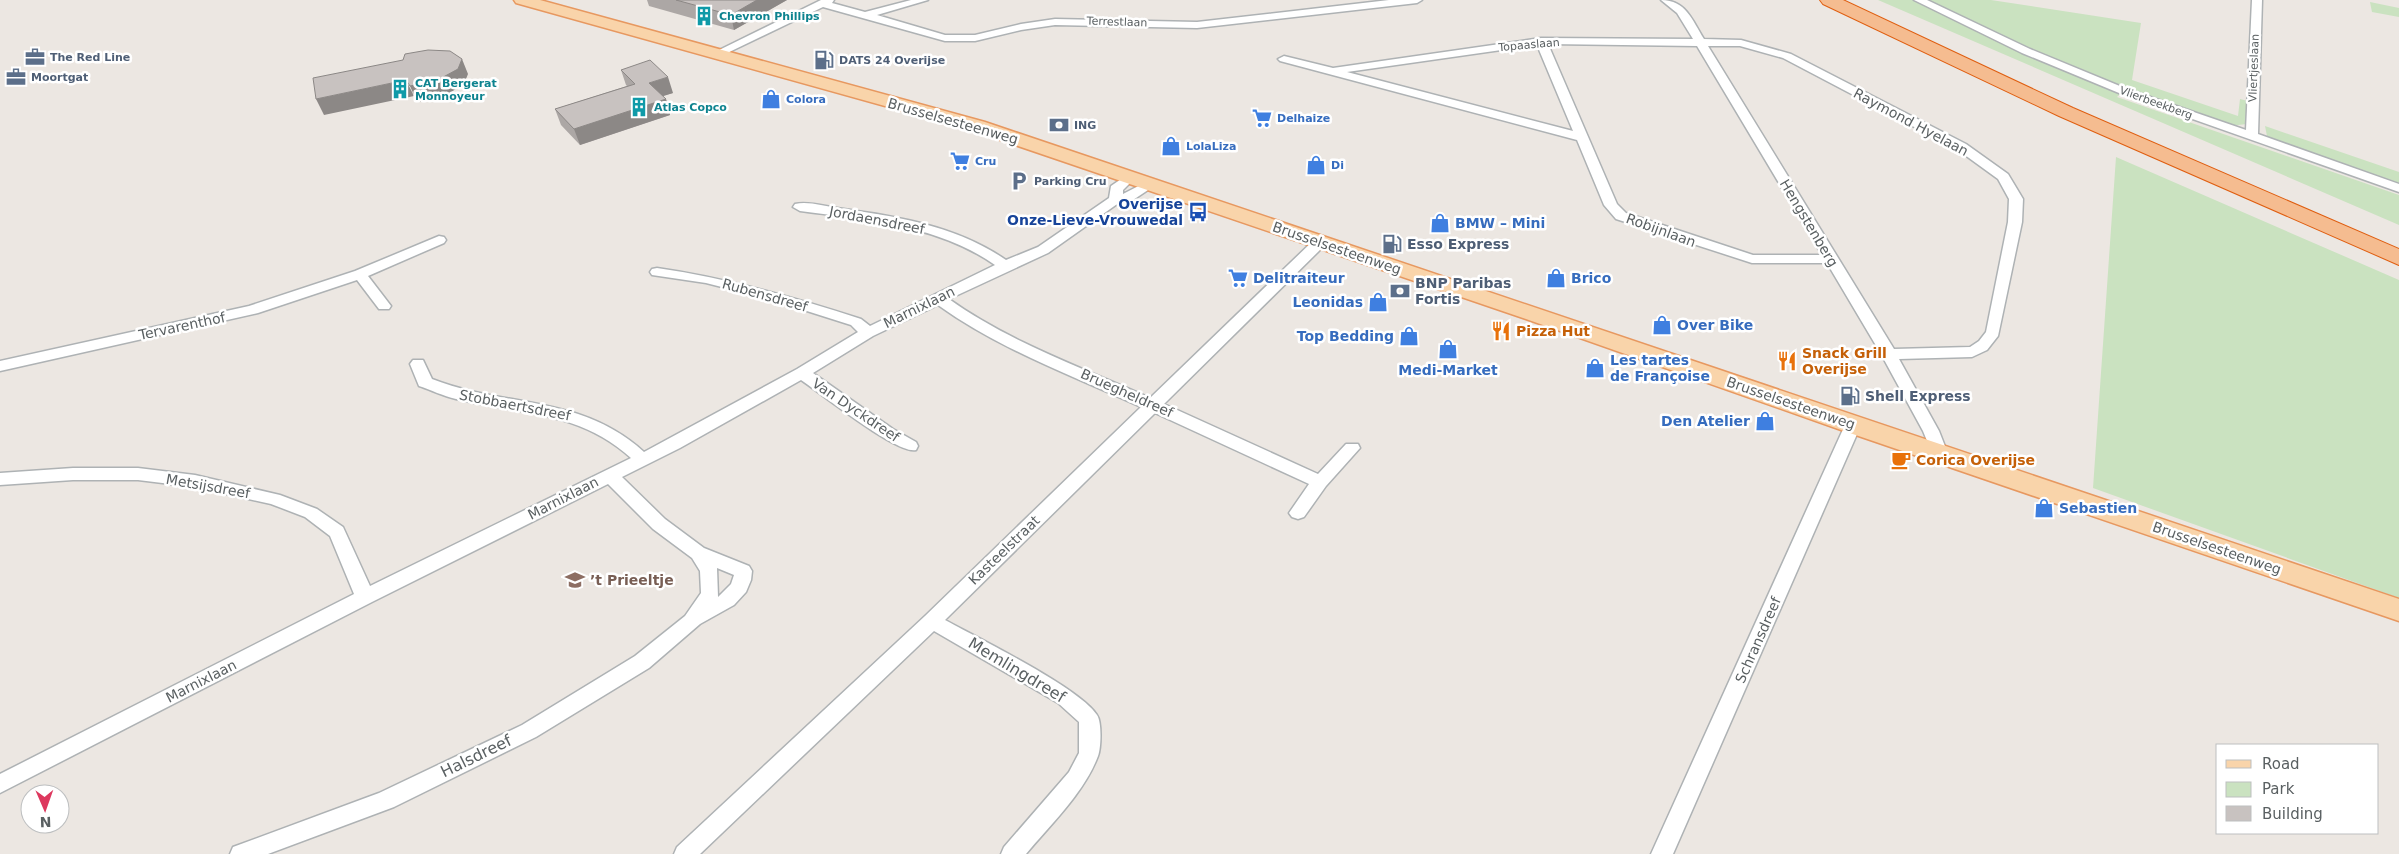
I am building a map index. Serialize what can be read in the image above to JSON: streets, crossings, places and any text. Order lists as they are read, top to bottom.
{
  "streets": {
    "main road": ["Brusselsesteenweg"],
    "street": [
      "Terrestlaan",
      "Topaaslaan",
      "Vliertjeslaan",
      "Vlierbeekberg",
      "Raymond Hyelaan",
      "Jordaensdreef",
      "Hengstenberg",
      "Robijnlaan",
      "Rubensdreef",
      "Marnixlaan",
      "Tervarenthof",
      "Bruegheldreef",
      "Stobbaertsdreef",
      "Van Dyckdreef",
      "Metsijsdreef",
      "Kasteelstraat",
      "Schransdreef",
      "Memlingdreef",
      "Halsdreef"
    ]
  },
  "crossings": [
    ["Topaaslaan", "Raymond Hyelaan"],
    ["Topaaslaan", "Hengstenberg"],
    ["Topaaslaan", "Robijnlaan"],
    ["Vliertjeslaan", "Vlierbeekberg"],
    ["Brusselsesteenweg", "Hengstenberg"],
    ["Brusselsesteenweg", "Marnixlaan"],
    ["Brusselsesteenweg", "Kasteelstraat"],
    ["Brusselsesteenweg", "Schransdreef"],
    ["Raymond Hyelaan", "Hengstenberg"],
    ["Jordaensdreef", "Marnixlaan"],
    ["Hengstenberg", "Robijnlaan"],
    ["Rubensdreef", "Marnixlaan"],
    ["Marnixlaan", "Bruegheldreef"],
    ["Marnixlaan", "Stobbaertsdreef"],
    ["Marnixlaan", "Van Dyckdreef"],
    ["Marnixlaan", "Metsijsdreef"],
    ["Marnixlaan", "Halsdreef"],
    ["Bruegheldreef", "Kasteelstraat"],
    ["Kasteelstraat", "Memlingdreef"]
  ],
  "places": {
    "building": ["Chevron Phillips", "CAT Bergerat Monnoyeur", "Atlas Copco"],
    "office": ["The Red Line", "Moortgat"],
    "fuel station": ["DATS 24 Overijse", "Esso Express", "Shell Express"],
    "shop": [
      "Colora",
      "LolaLiza",
      "Di",
      "BMW – Mini",
      "Brico",
      "Leonidas",
      "Over Bike",
      "Top Bedding",
      "Medi-Market",
      "Les tartes de Françoise",
      "Den Atelier",
      "Sebastien"
    ],
    "supermarket": ["Delhaize", "Cru", "Delitraiteur"],
    "bank": ["ING", "BNP Paribas Fortis"],
    "parking": ["Parking Cru"],
    "bus stop": ["Overijse Onze-Lieve-Vrouwedal"],
    "restaurant": ["Pizza Hut", "Snack Grill Overijse"],
    "cafe": ["Corica Overijse"],
    "school or university": ["’t Prieeltje"]
  },
  "legend": ["Road", "Park", "Building"],
  "north": "bottom"
}
